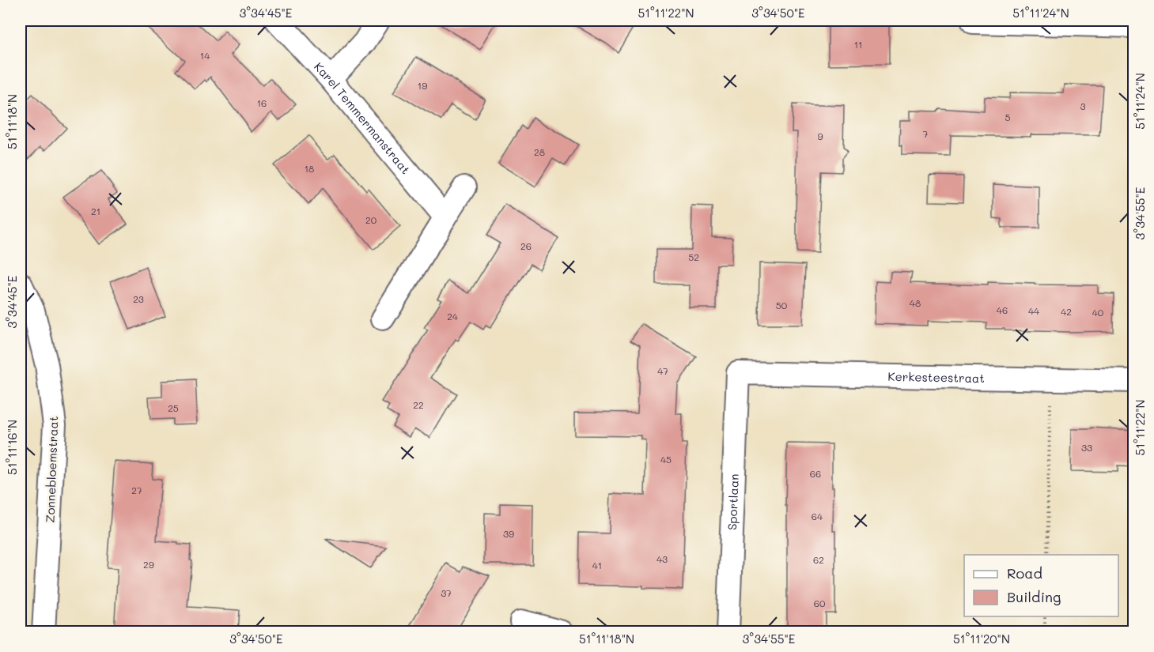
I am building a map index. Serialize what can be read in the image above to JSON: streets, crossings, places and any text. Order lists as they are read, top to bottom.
{
  "streets": {
    "street": [
      "Karel Temmermanstraat",
      "Kerkesteestraat",
      "Zonnebloemstraat",
      "Sportlaan"
    ]
  },
  "crossings": [
    ["Kerkesteestraat", "Sportlaan"]
  ],
  "house_numbers": [
    "11",
    "14",
    "19",
    "16",
    "3",
    "5",
    "7",
    "9",
    "28",
    "18",
    "21",
    "20",
    "26",
    "52",
    "23",
    "48",
    "50",
    "46",
    "44",
    "42",
    "40",
    "24",
    "47",
    "22",
    "25",
    "33",
    "45",
    "66",
    "27",
    "64",
    "39",
    "43",
    "62",
    "29",
    "41",
    "37",
    "60"
  ],
  "legend": ["Road", "Building"],
  "coordinates": [
    "3°34'45\"E",
    "51°11'22\"N",
    "3°34'50\"E",
    "51°11'24\"N",
    "51°11'18\"N",
    "3°34'55\"E",
    "51°11'16\"N",
    "51°11'20\"N"
  ]
}
